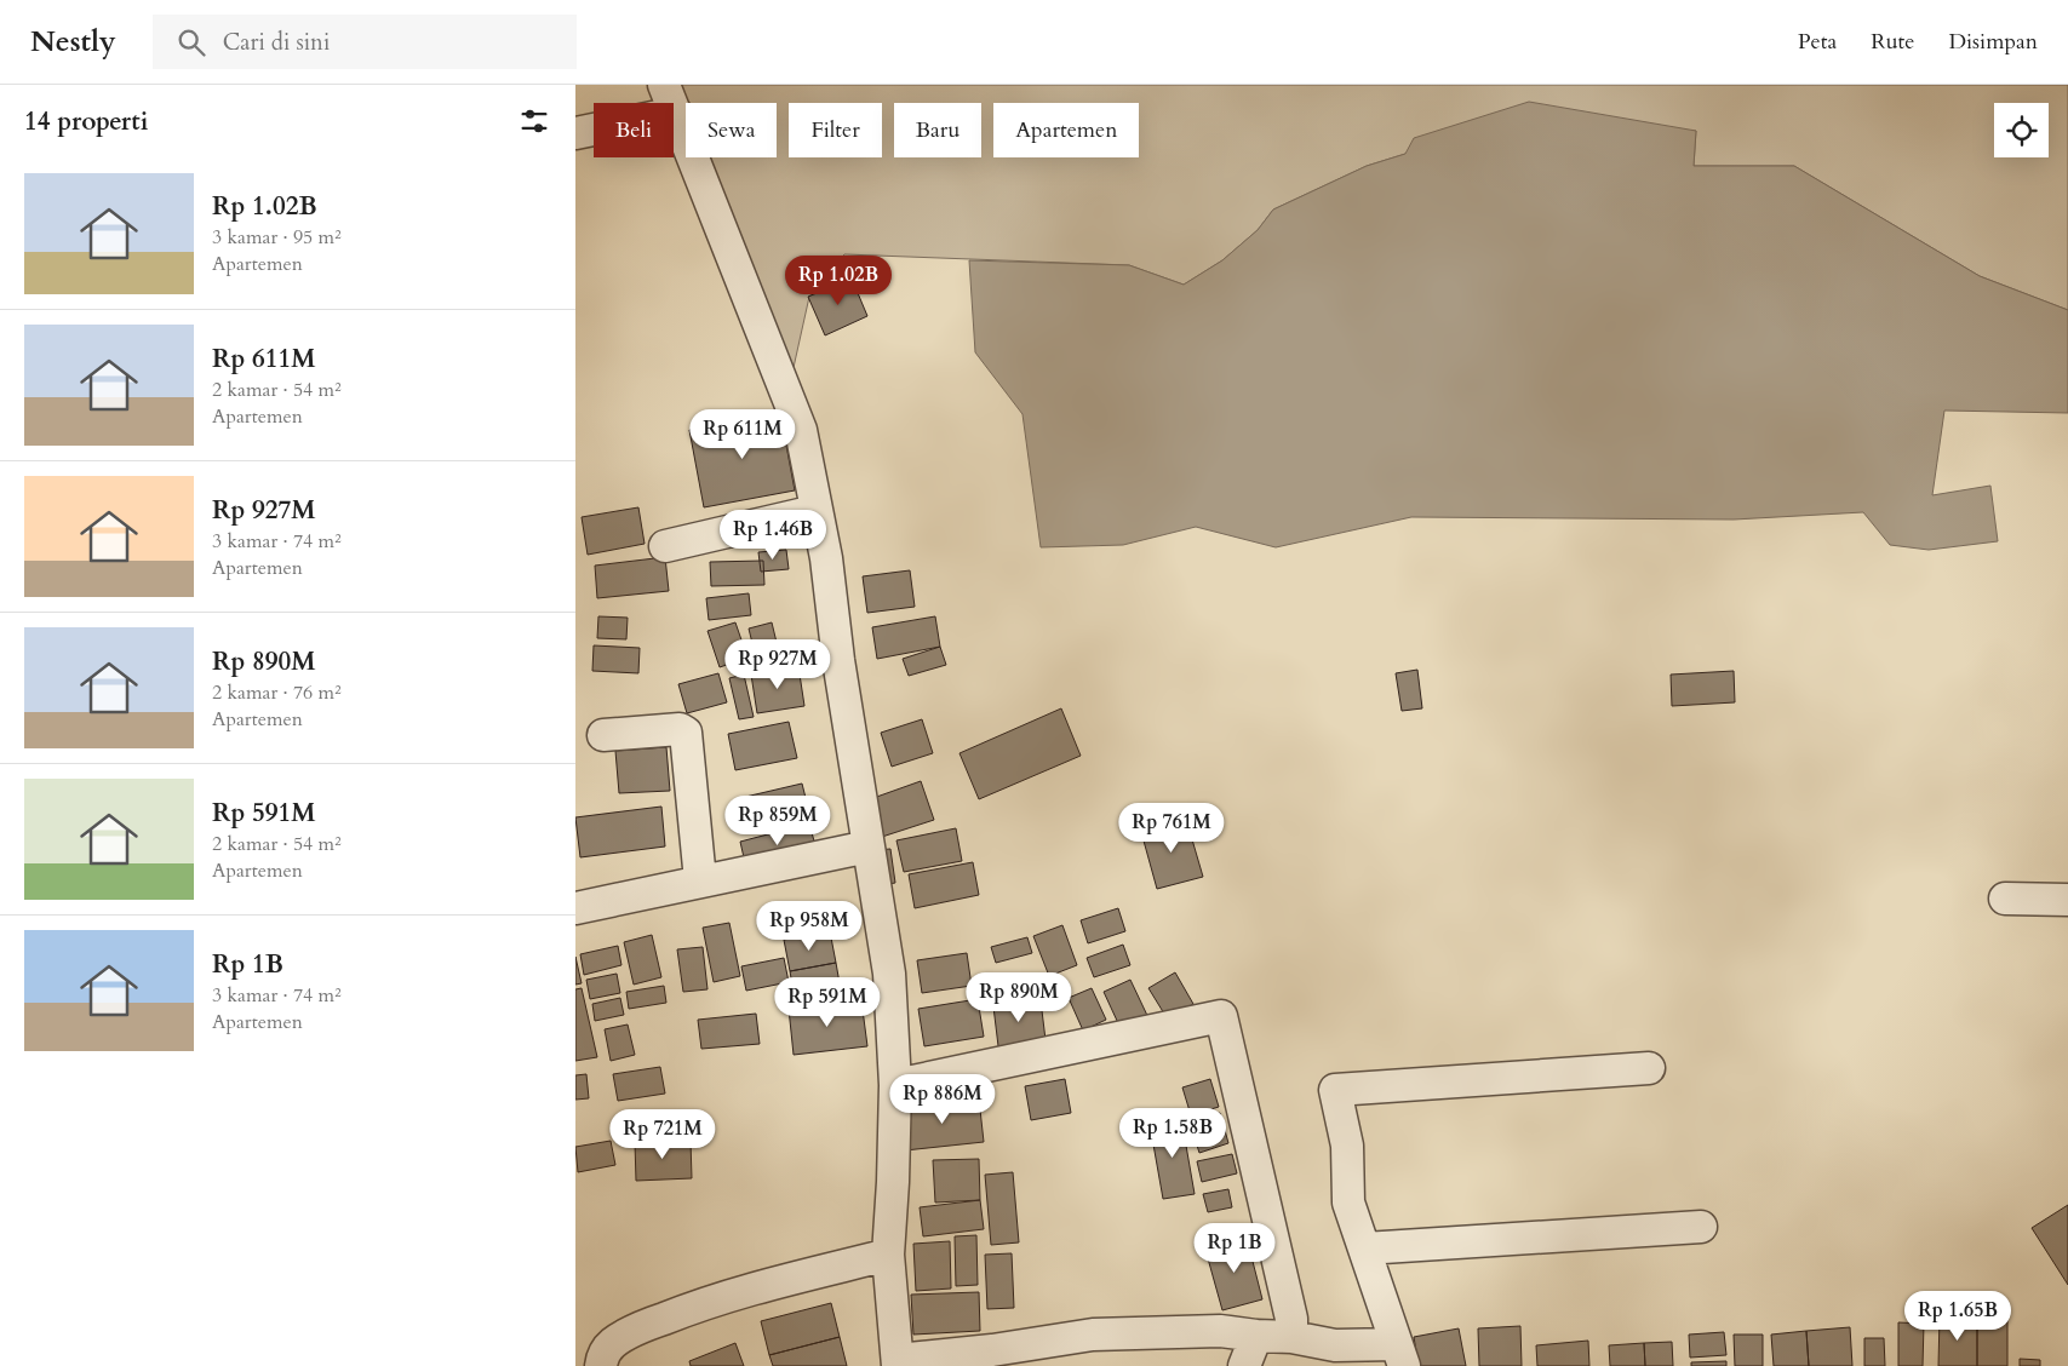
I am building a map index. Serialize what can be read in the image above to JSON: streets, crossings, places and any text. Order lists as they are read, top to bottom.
{
  "page": {
    "header": "Nestly",
    "search": "Cari di sini",
    "nav": ["Peta", "Rute", "Disimpan"],
    "heading": "14 properti",
    "chip": [
      "Beli",
      "Sewa",
      "Filter",
      "Baru",
      "Apartemen"
    ],
    "list": [
      {
        "name": "Rp 1.02B",
        "note": "3 kamar · 95 m² · Apartemen"
      },
      {
        "name": "Rp 611M",
        "note": "2 kamar · 54 m² · Apartemen"
      },
      {
        "name": "Rp 927M",
        "note": "3 kamar · 74 m² · Apartemen"
      },
      {
        "name": "Rp 890M",
        "note": "2 kamar · 76 m² · Apartemen"
      },
      {
        "name": "Rp 591M",
        "note": "2 kamar · 54 m² · Apartemen"
      },
      {
        "name": "Rp 1B",
        "note": "3 kamar · 74 m² · Apartemen"
      }
    ],
    "price": [
      "Rp 1.02B",
      "Rp 611M",
      "Rp 1.46B",
      "Rp 927M",
      "Rp 859M",
      "Rp 761M",
      "Rp 958M",
      "Rp 890M",
      "Rp 591M",
      "Rp 886M",
      "Rp 1.58B",
      "Rp 721M",
      "Rp 1B",
      "Rp 1.65B"
    ]
  }
}
